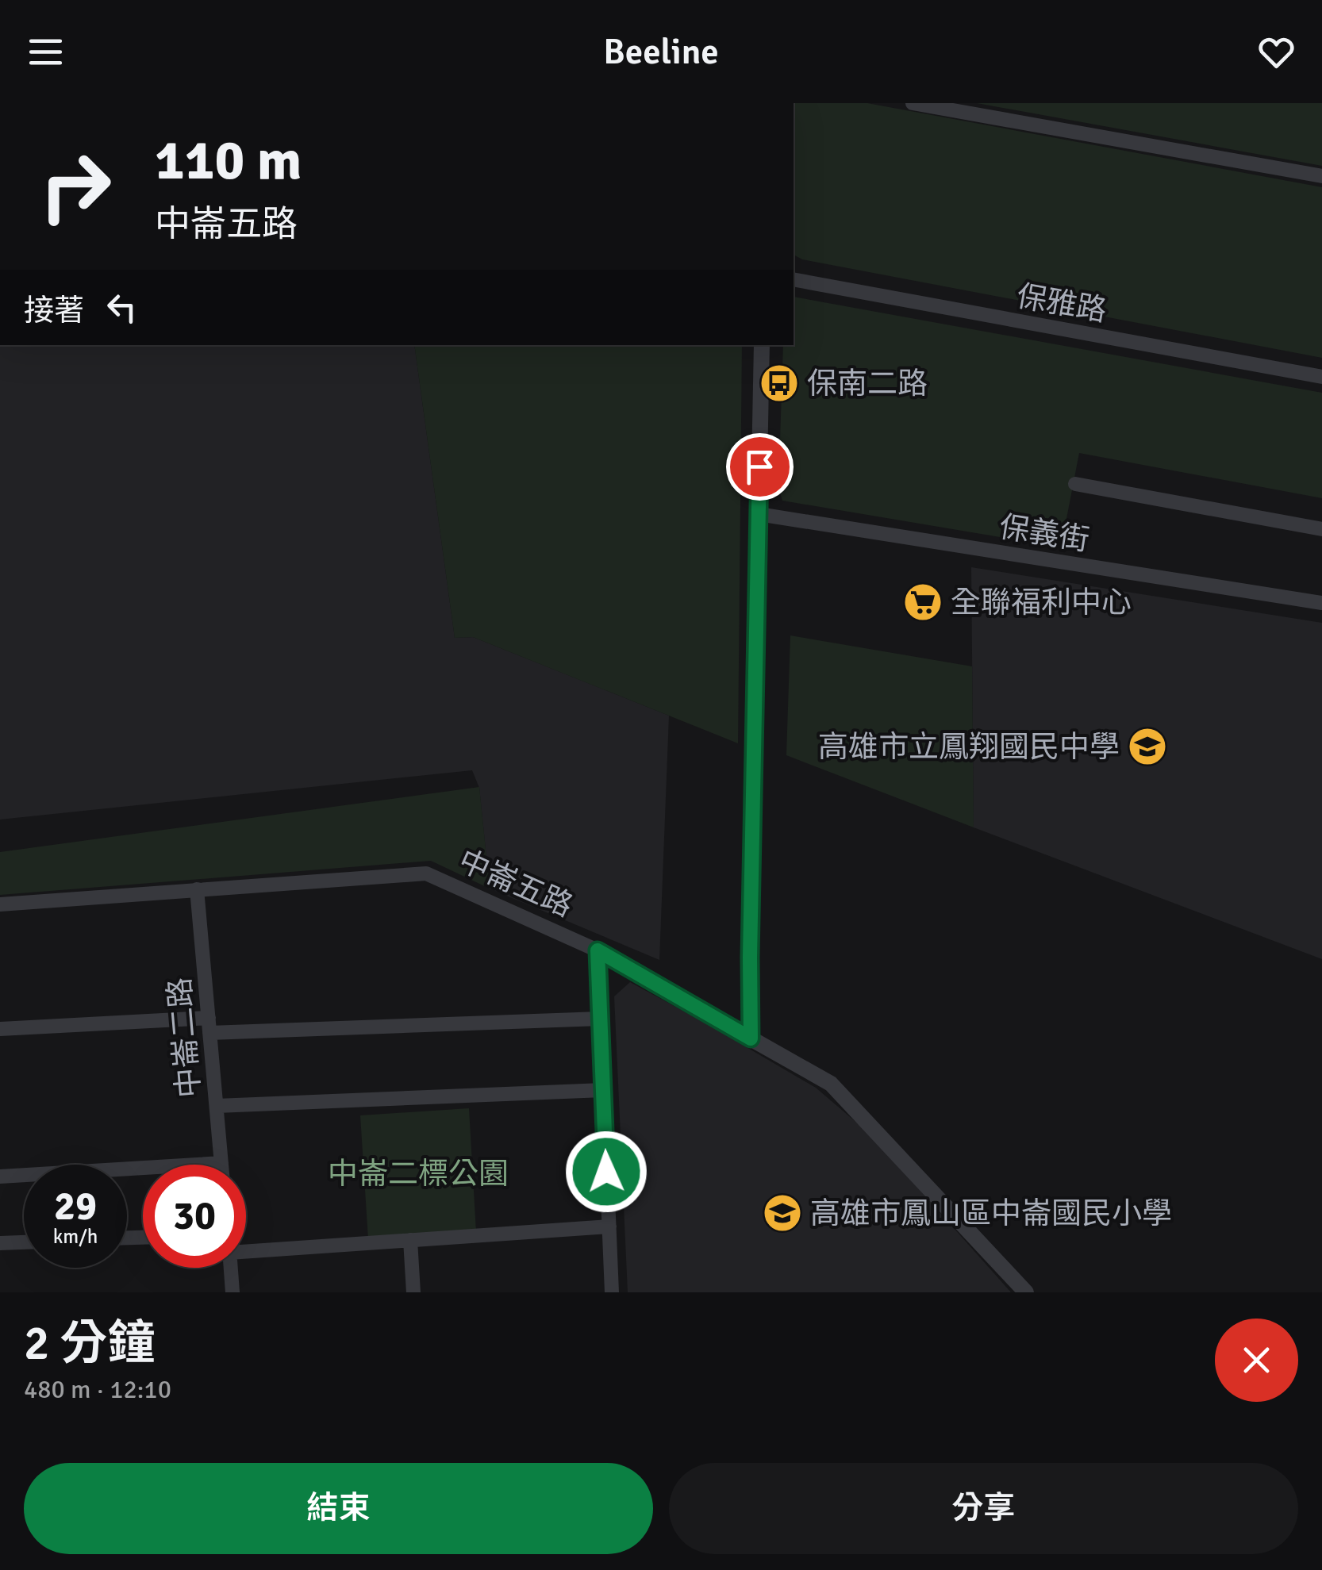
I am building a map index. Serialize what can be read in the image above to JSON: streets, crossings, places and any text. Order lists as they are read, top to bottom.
{
  "streets": {
    "street": [
      "保雅路",
      "保義街",
      "中崙五路",
      "中崙二路"
    ]
  },
  "crossings": [
    ["中崙五路", "中崙二路"]
  ],
  "parks": ["中崙二標公園"],
  "places": {
    "bus stop": ["保南二路"],
    "supermarket": ["全聯福利中心"],
    "school or university": ["高雄市立鳳翔國民中學", "高雄市鳳山區中崙國民小學"]
  },
  "page": {
    "header": "Beeline",
    "turn": ["110 m", "中崙五路"],
    "then": "接著",
    "speed": "29 km/h",
    "limit": "30",
    "heading": ["2 分鐘", "480 m · 12:10"],
    "buttons": ["結束", "分享"]
  }
}
